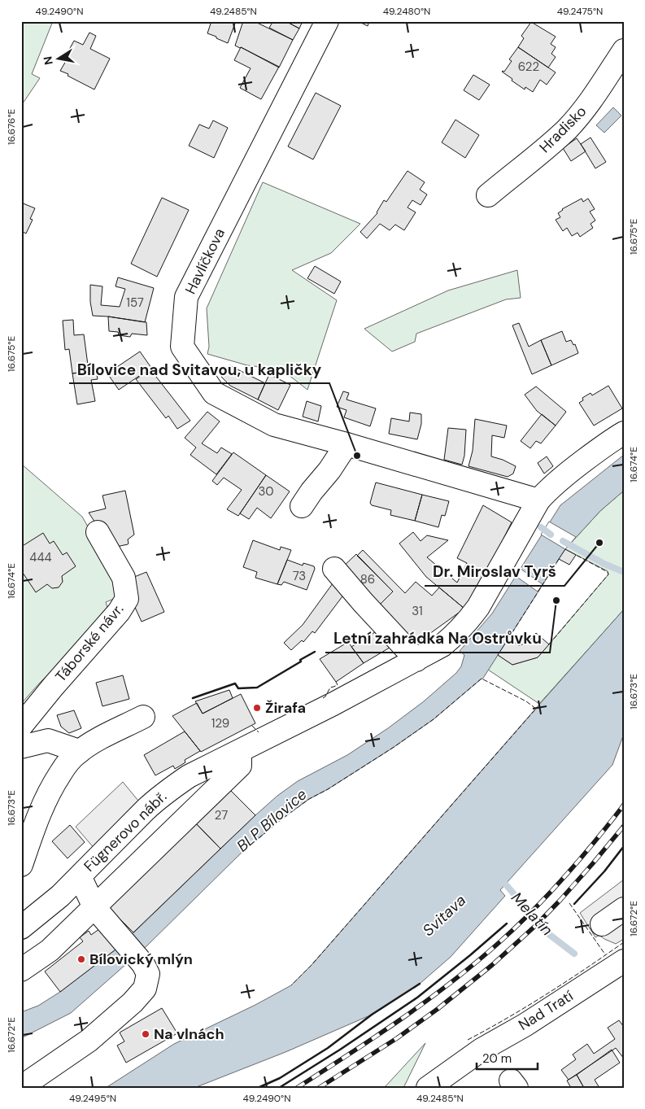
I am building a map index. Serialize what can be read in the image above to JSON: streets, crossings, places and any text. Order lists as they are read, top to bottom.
{
  "streets": {
    "street": [
      "Hradisko",
      "Havlíčkova",
      "Táborské návr.",
      "Fügnerovo nábř.",
      "Nad Tratí"
    ]
  },
  "crossings": [
    ["Havlíčkova", "Fügnerovo nábř."]
  ],
  "water": ["BLP Bílovice", "Melatín", "Svitava"],
  "places": [
    "Bílovice nad Svitavou, u kapličky",
    "Dr. Miroslav Tyrš",
    "Letní zahrádka Na Ostrůvku",
    "Žirafa",
    "Bílovický mlýn",
    "Na vlnách"
  ],
  "house_numbers": [
    "622",
    "157",
    "30",
    "444",
    "73",
    "86",
    "31",
    "129",
    "27"
  ],
  "scale_bar": "20 m",
  "north": "left",
  "coordinates": [
    "49.2490°N",
    "49.2485°N",
    "49.2480°N",
    "49.2475°N",
    "16.676°E",
    "16.675°E",
    "16.674°E",
    "16.673°E",
    "16.672°E",
    "49.2495°N"
  ]
}
